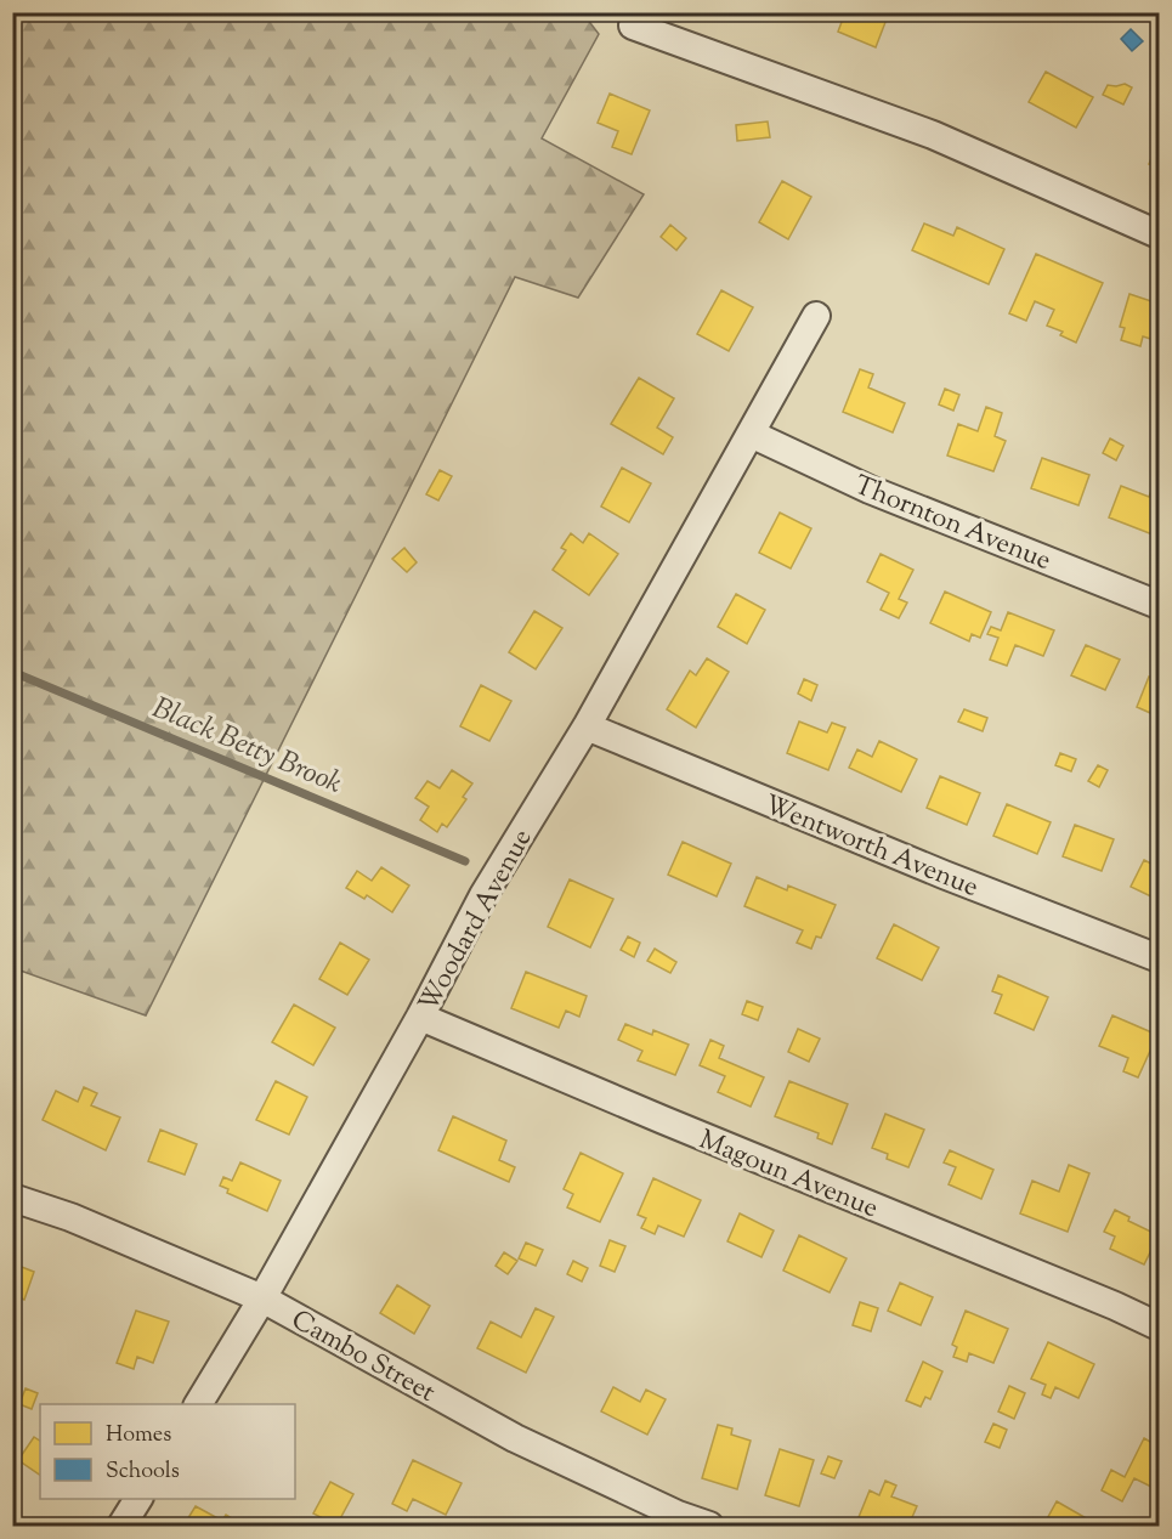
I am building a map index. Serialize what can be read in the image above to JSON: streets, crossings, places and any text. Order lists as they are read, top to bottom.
{
  "streets": {
    "street": [
      "Thornton Avenue",
      "Wentworth Avenue",
      "Woodard Avenue",
      "Magoun Avenue",
      "Cambo Street"
    ]
  },
  "crossings": [
    ["Thornton Avenue", "Woodard Avenue"],
    ["Wentworth Avenue", "Woodard Avenue"],
    ["Woodard Avenue", "Magoun Avenue"],
    ["Woodard Avenue", "Cambo Street"]
  ],
  "water": ["Black Betty Brook"],
  "legend": ["Homes", "Schools"]
}
